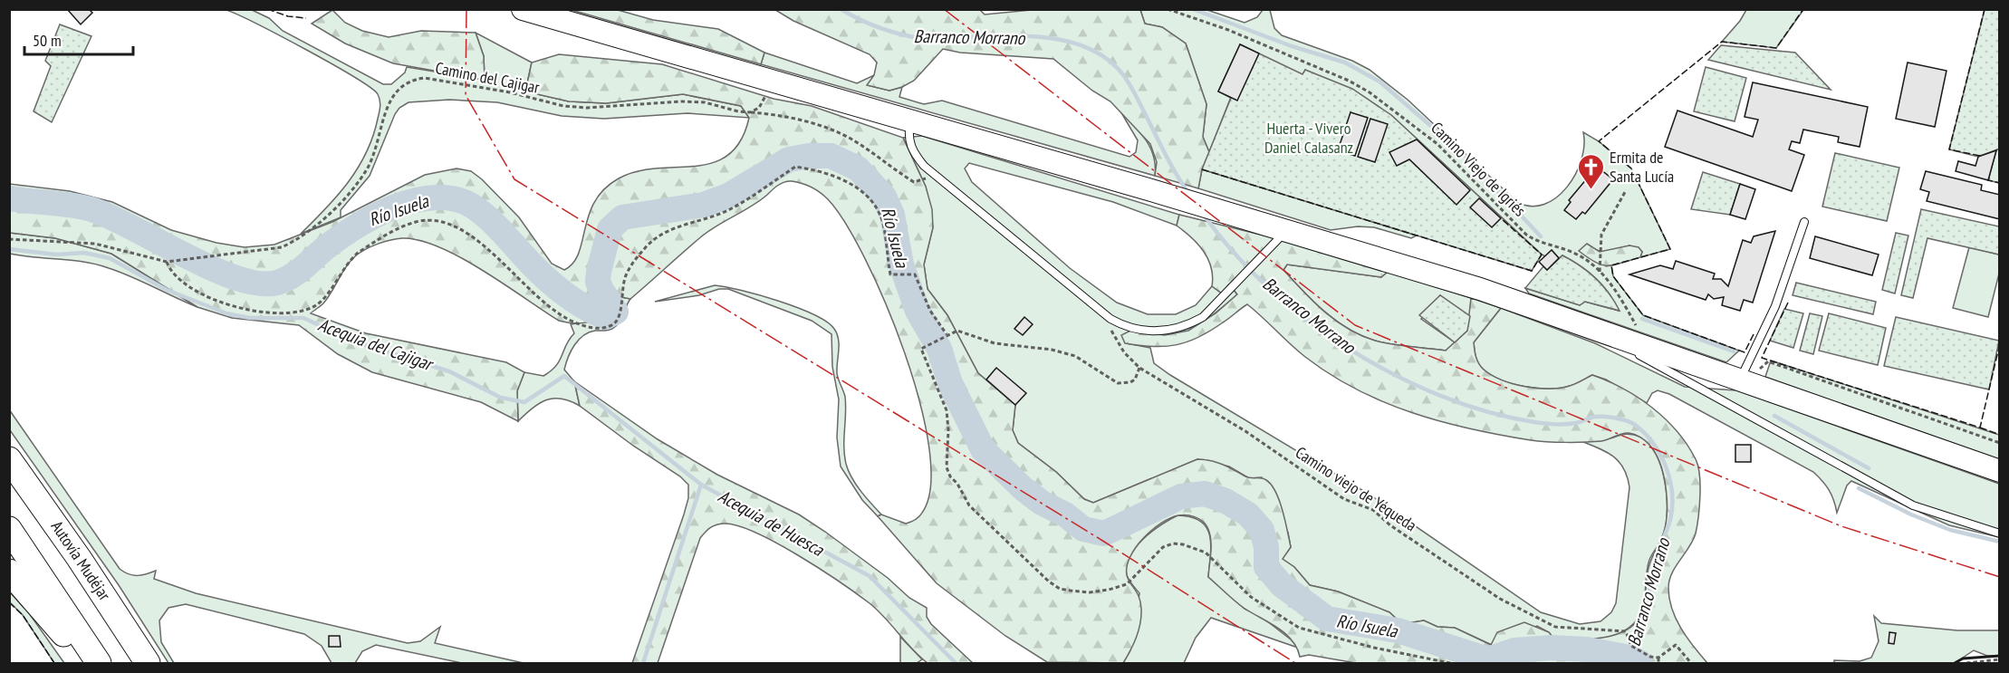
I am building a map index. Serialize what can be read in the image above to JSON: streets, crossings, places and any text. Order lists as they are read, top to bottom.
{
  "streets": {
    "highway": ["Autovía Mudéjar"],
    "path": ["Camino del Cajigar", "Camino Viejo de Igriés", "Camino viejo de Yéqueda"]
  },
  "water": [
    "Barranco Morrano",
    "Río Isuela",
    "Acequia del Cajigar",
    "Acequia de Huesca"
  ],
  "parks": ["Huerta - Vivero Daniel Calasanz"],
  "places": {
    "church": ["Ermita de Santa Lucía"]
  },
  "scale_bar": "50 m"
}
